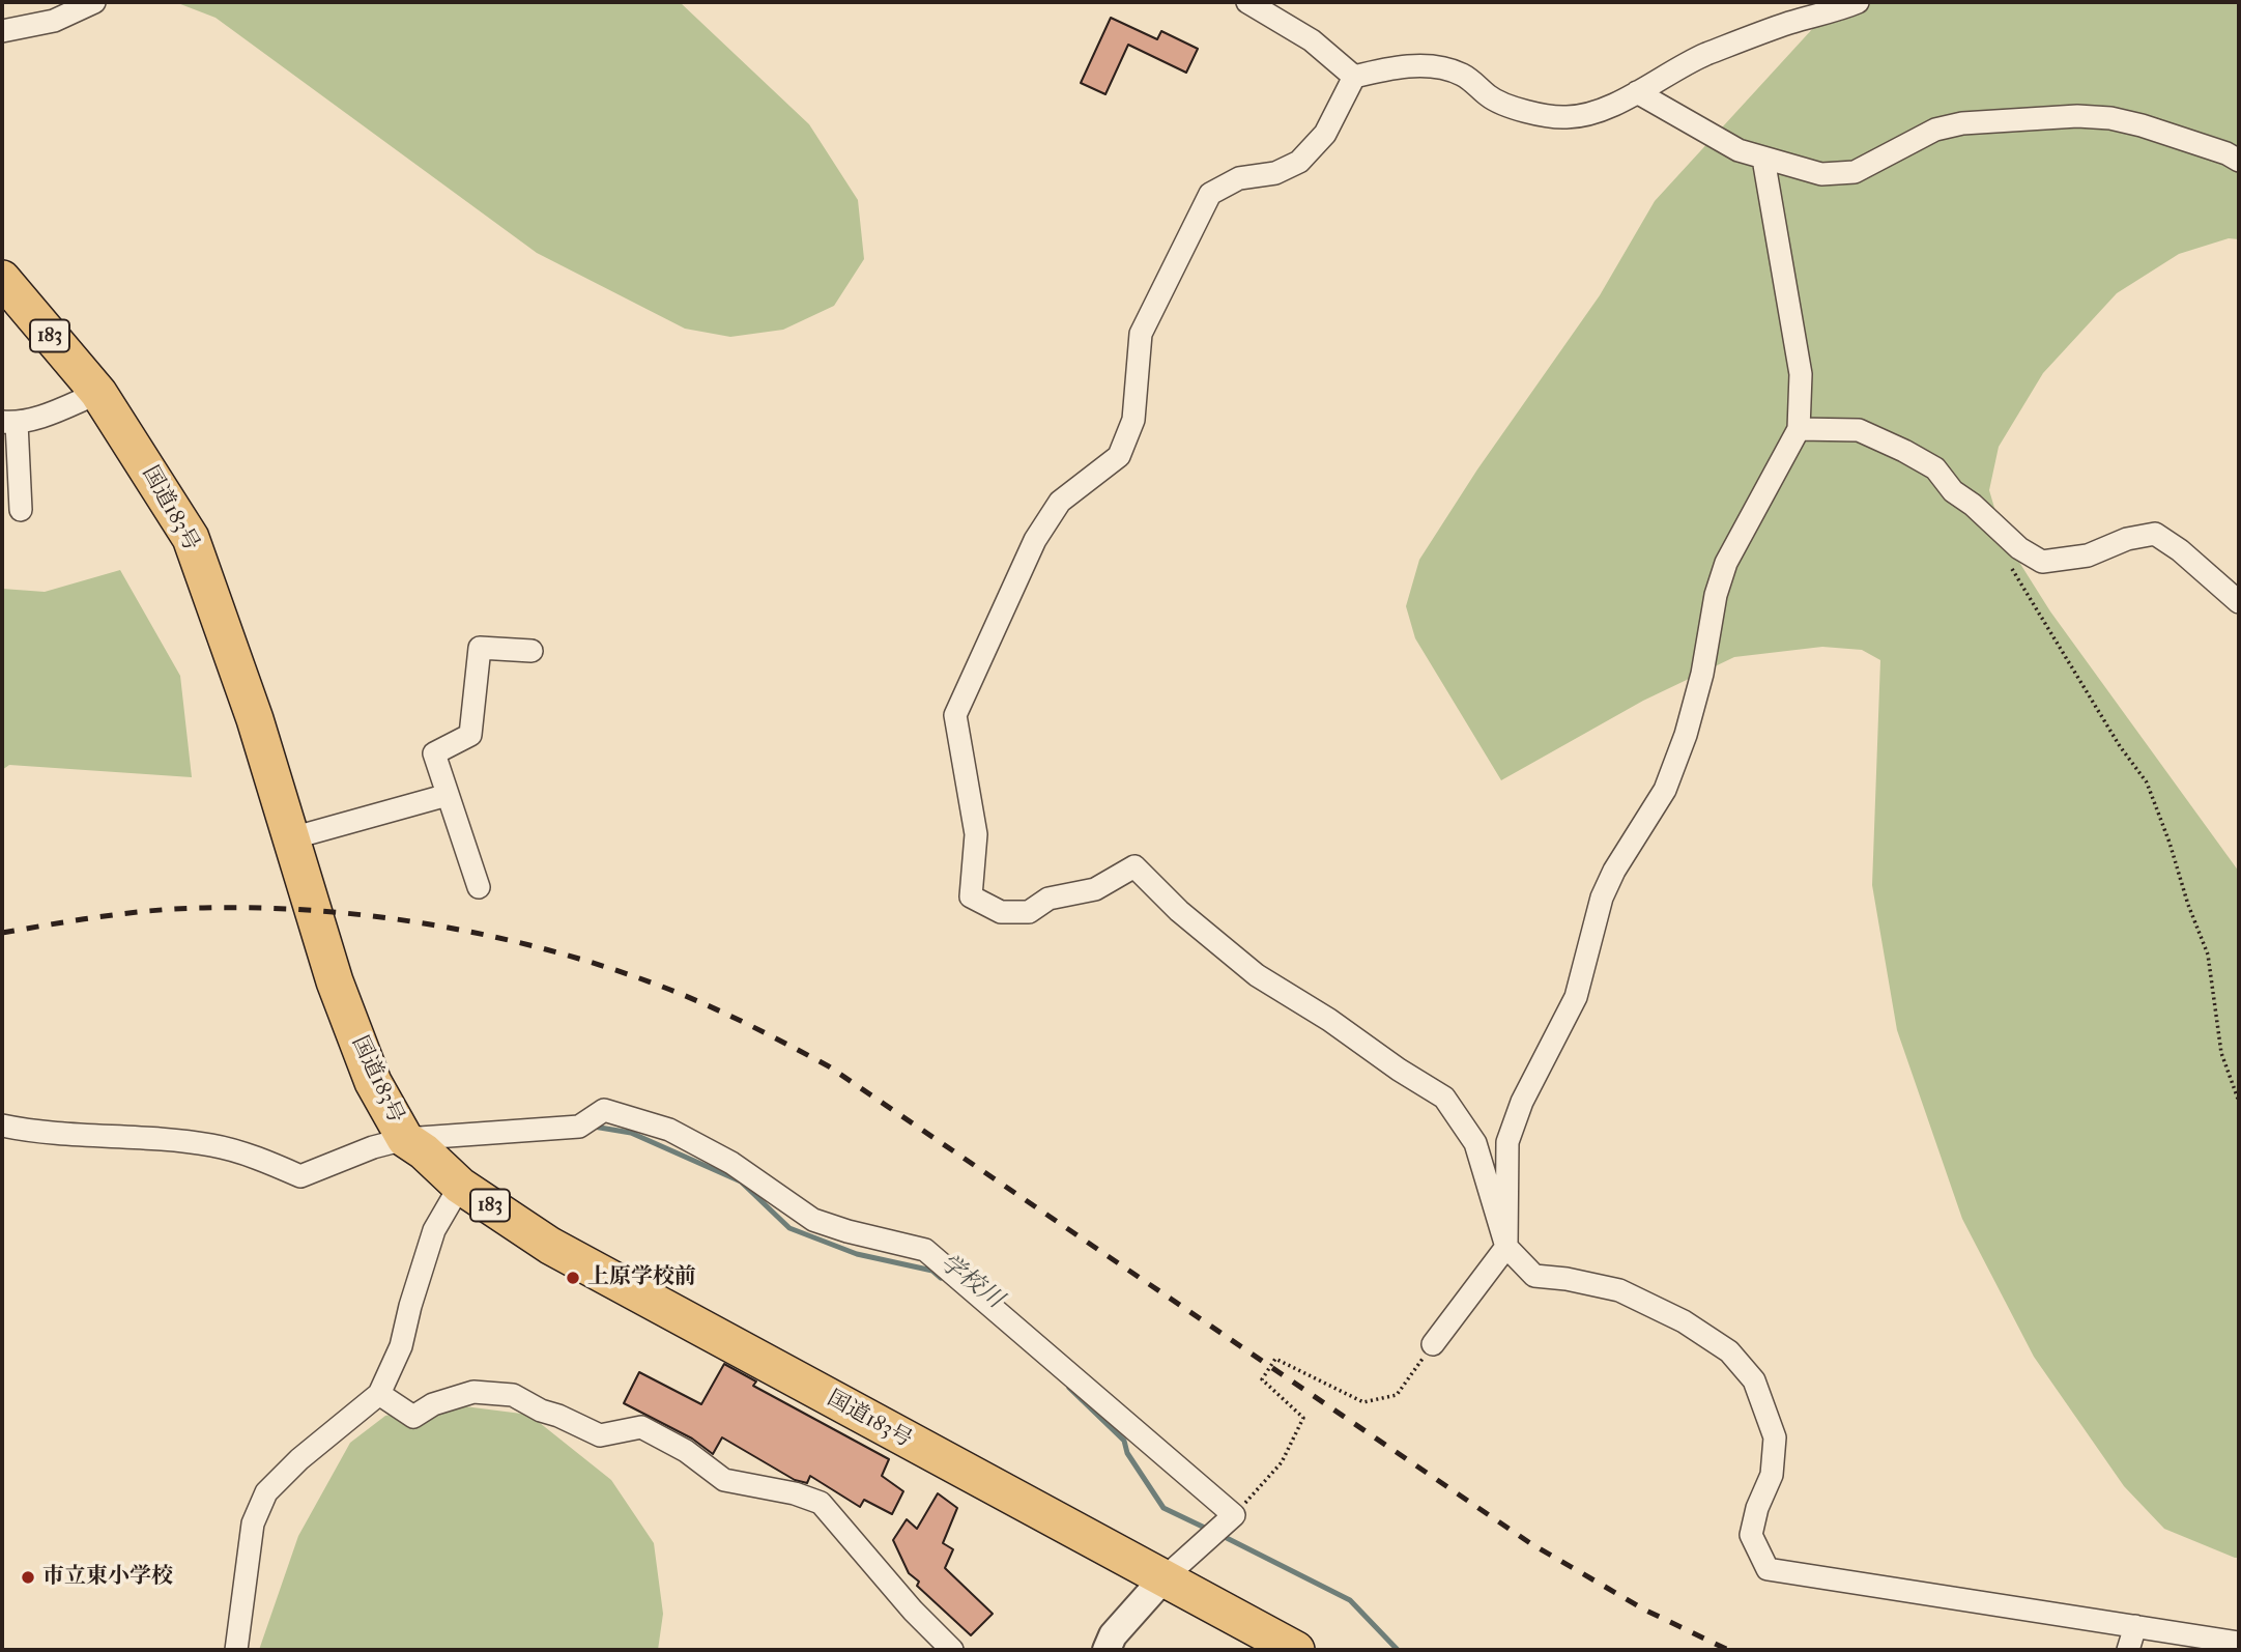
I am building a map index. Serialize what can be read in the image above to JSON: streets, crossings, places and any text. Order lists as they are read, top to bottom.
{
  "streets": {
    "highway": ["183", "国道183号"]
  },
  "water": ["学校川"],
  "places": ["上原学校前", "市立東小学校"]
}
